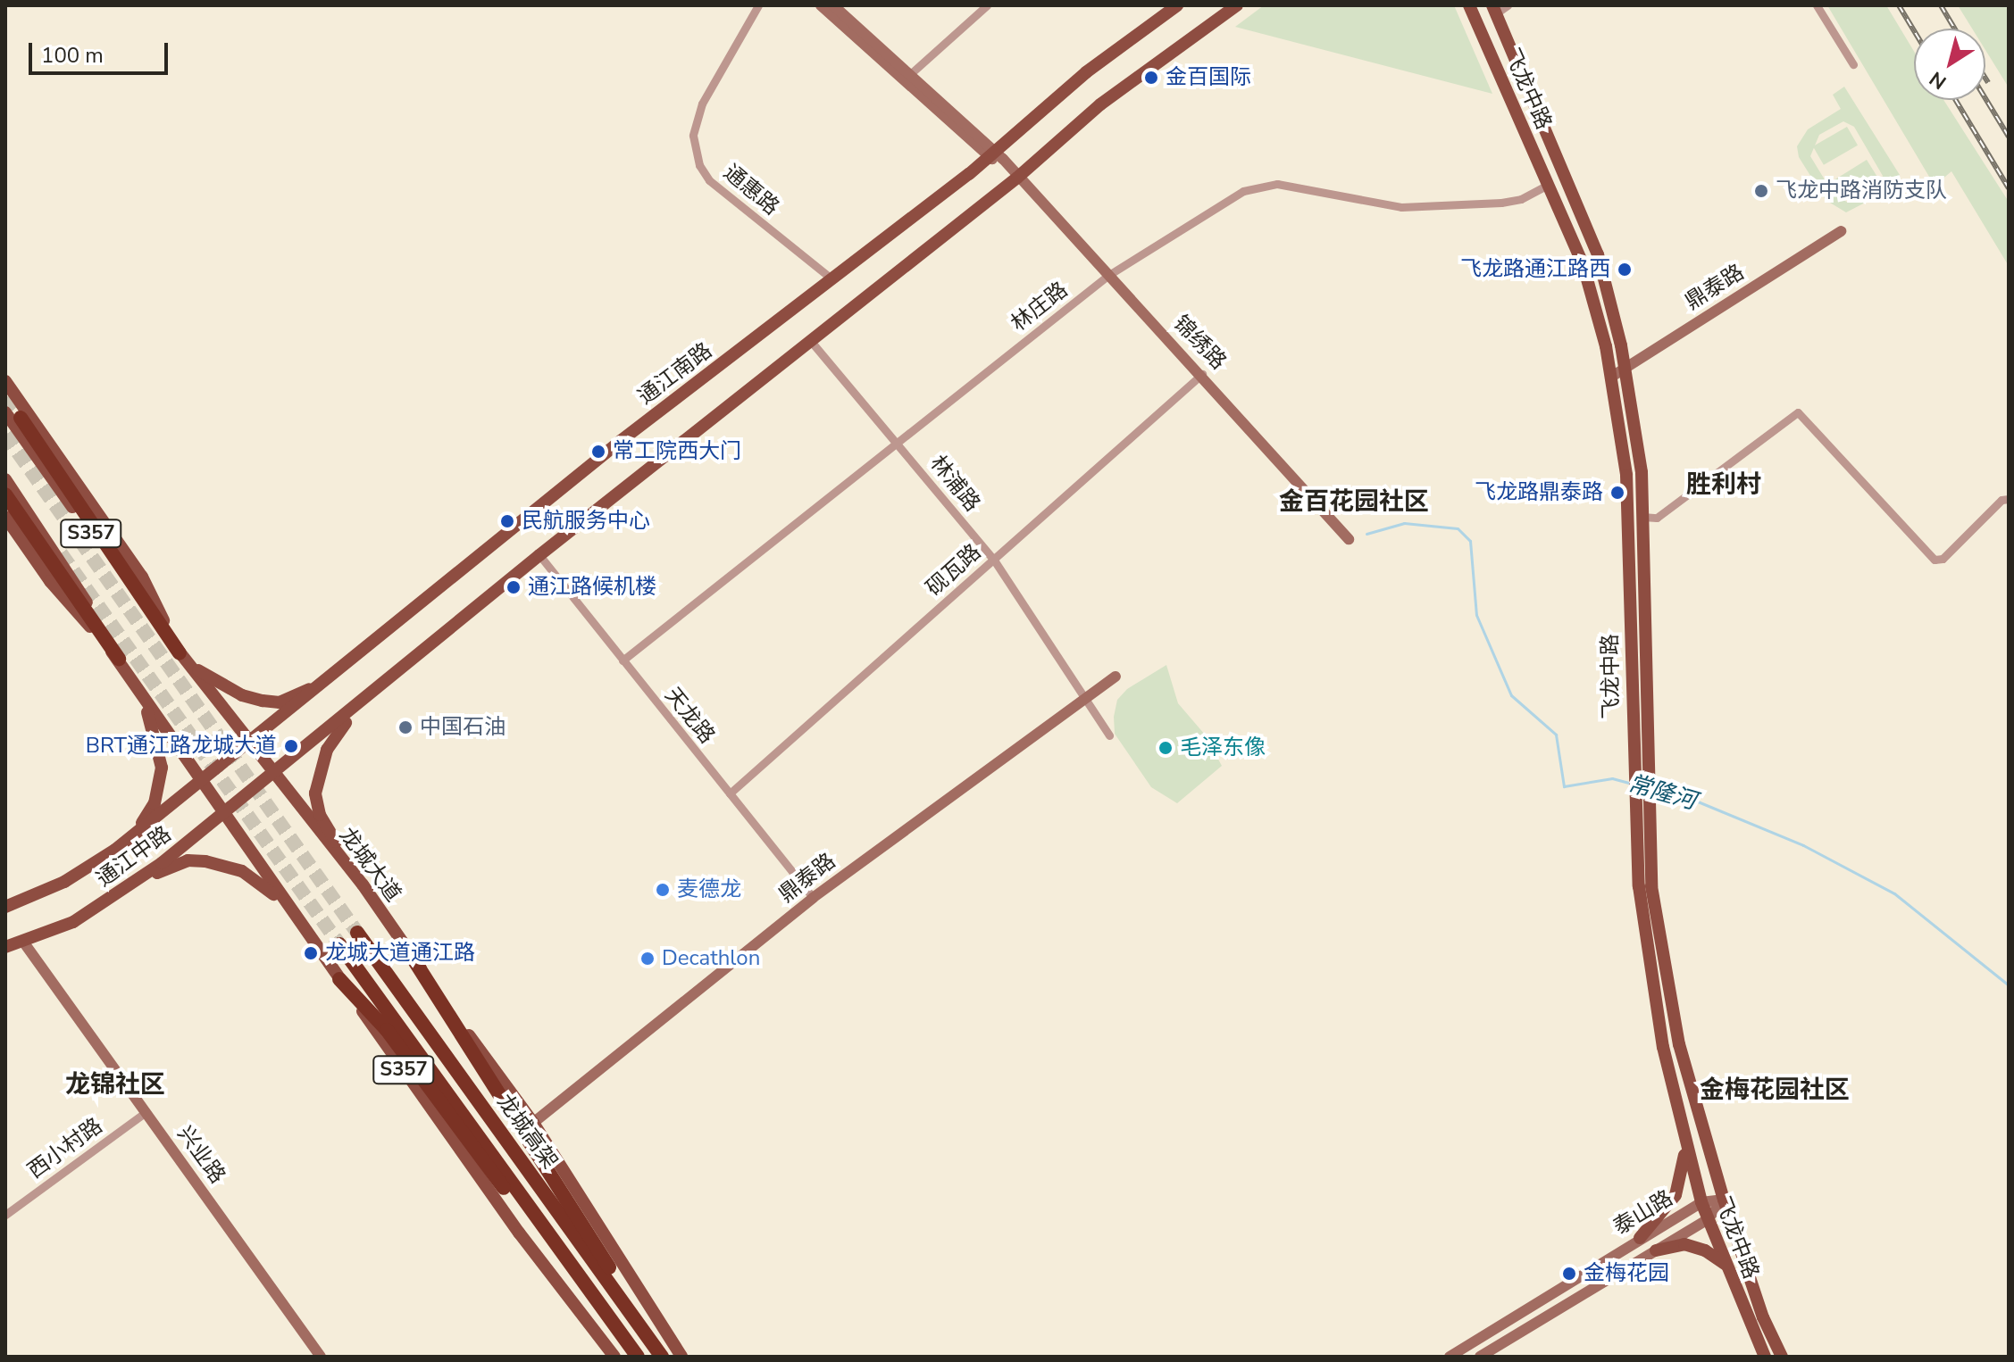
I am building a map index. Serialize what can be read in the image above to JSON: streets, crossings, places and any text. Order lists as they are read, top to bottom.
{
  "streets": {
    "highway": ["龙城高架"],
    "main road": [
      "飞龙中路",
      "通江南路",
      "S357",
      "通江中路",
      "龙城大道"
    ],
    "street": [
      "通惠路",
      "鼎泰路",
      "林庄路",
      "锦绣路",
      "林浦路",
      "砚瓦路",
      "天龙路",
      "西小村路",
      "兴业路",
      "泰山路"
    ]
  },
  "crossings": [
    ["飞龙中路", "鼎泰路"],
    ["飞龙中路", "林庄路"],
    ["飞龙中路", "泰山路"],
    ["通惠路", "通江南路"],
    ["鼎泰路", "林浦路"],
    ["鼎泰路", "天龙路"],
    ["鼎泰路", "龙城大道"],
    ["林庄路", "锦绣路"],
    ["林庄路", "林浦路"],
    ["林庄路", "天龙路"],
    ["锦绣路", "通江南路"],
    ["锦绣路", "砚瓦路"],
    ["通江南路", "S357"],
    ["通江南路", "通江中路"],
    ["通江南路", "龙城大道"],
    ["林浦路", "砚瓦路"],
    ["S357", "通江中路"],
    ["砚瓦路", "天龙路"],
    ["通江中路", "龙城大道"],
    ["通江中路", "兴业路"],
    ["西小村路", "兴业路"]
  ],
  "districts": [
    "胜利村",
    "金百花园社区",
    "龙锦社区",
    "金梅花园社区"
  ],
  "water": ["常隆河"],
  "places": [
    "金百国际",
    "飞龙中路消防支队",
    "飞龙路通江路西",
    "常工院西大门",
    "飞龙路鼎泰路",
    "民航服务中心",
    "通江路候机楼",
    "中国石油",
    "BRT通江路龙城大道",
    "毛泽东像",
    "麦德龙",
    "龙城大道通江路",
    "Decathlon",
    "金梅花园"
  ],
  "scale_bar": "100 m",
  "north": "bottom left"
}
